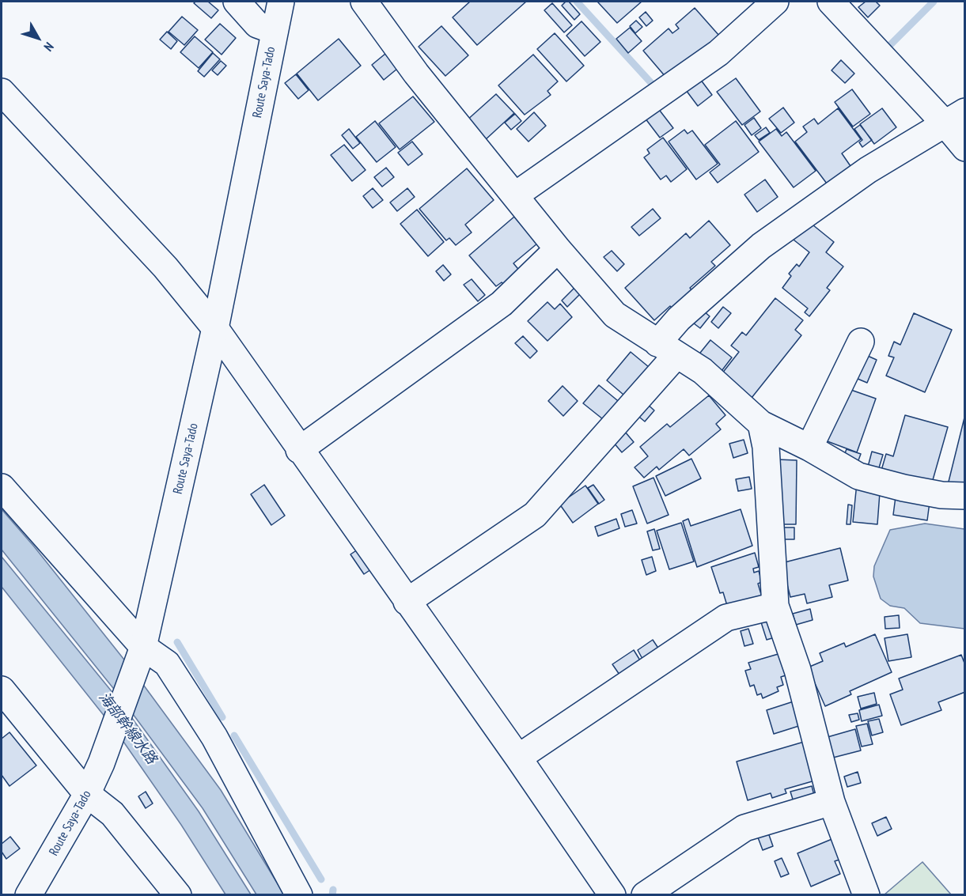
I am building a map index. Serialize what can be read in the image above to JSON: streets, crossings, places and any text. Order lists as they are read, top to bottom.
{
  "streets": {
    "street": ["Route Saya-Tado"]
  },
  "water": ["海部幹線水路"],
  "north": "bottom right"
}
